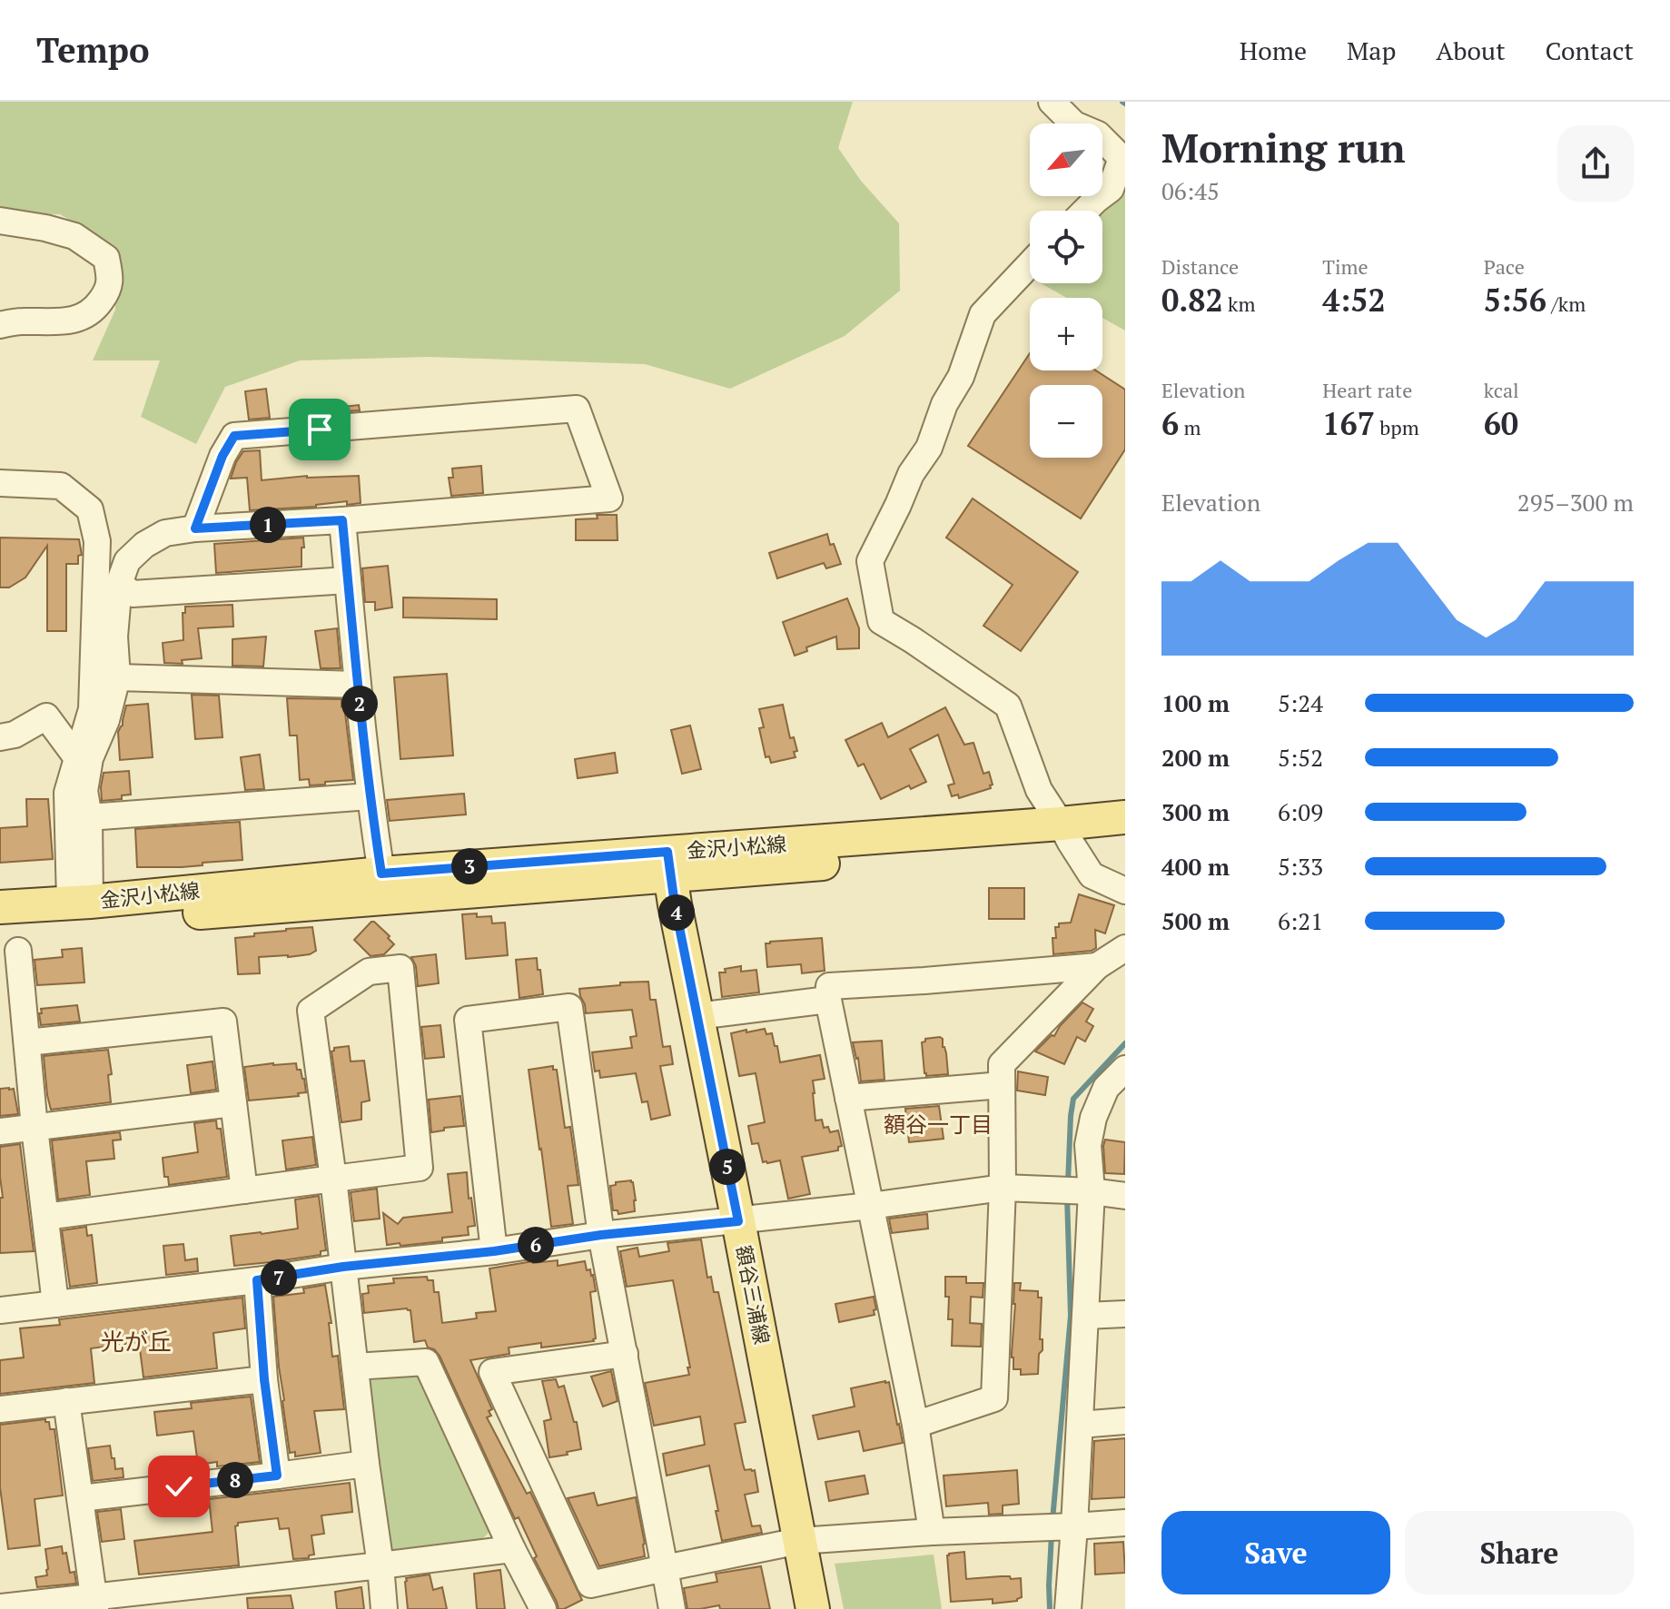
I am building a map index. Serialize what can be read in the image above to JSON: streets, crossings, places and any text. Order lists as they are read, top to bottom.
{
  "streets": {
    "main road": ["金沢小松線", "額谷三浦線"]
  },
  "crossings": [
    ["金沢小松線", "額谷三浦線"]
  ],
  "districts": ["額谷一丁目", "光が丘"],
  "north": "bottom left",
  "page": {
    "header": "Tempo",
    "nav": [
      "Home",
      "Map",
      "About",
      "Contact"
    ],
    "heading": ["Morning run", "06:45"],
    "map_buttons": ["+", "−"],
    "stats": [
      ["Distance", "0.82 km"],
      ["Time", "4:52"],
      ["Pace", "5:56 /km"],
      ["Elevation", "6 m"],
      ["Heart rate", "167 bpm"],
      ["kcal", "60"]
    ],
    "chart": ["Elevation", "295–300 m"],
    "pins": [
      "1",
      "2",
      "3",
      "4",
      "5",
      "6",
      "7",
      "8"
    ],
    "list": [
      {
        "name": "100 m",
        "note": "5:24"
      },
      {
        "name": "200 m",
        "note": "5:52"
      },
      {
        "name": "300 m",
        "note": "6:09"
      },
      {
        "name": "400 m",
        "note": "5:33"
      },
      {
        "name": "500 m",
        "note": "6:21"
      }
    ],
    "buttons": ["Save", "Share"]
  }
}
